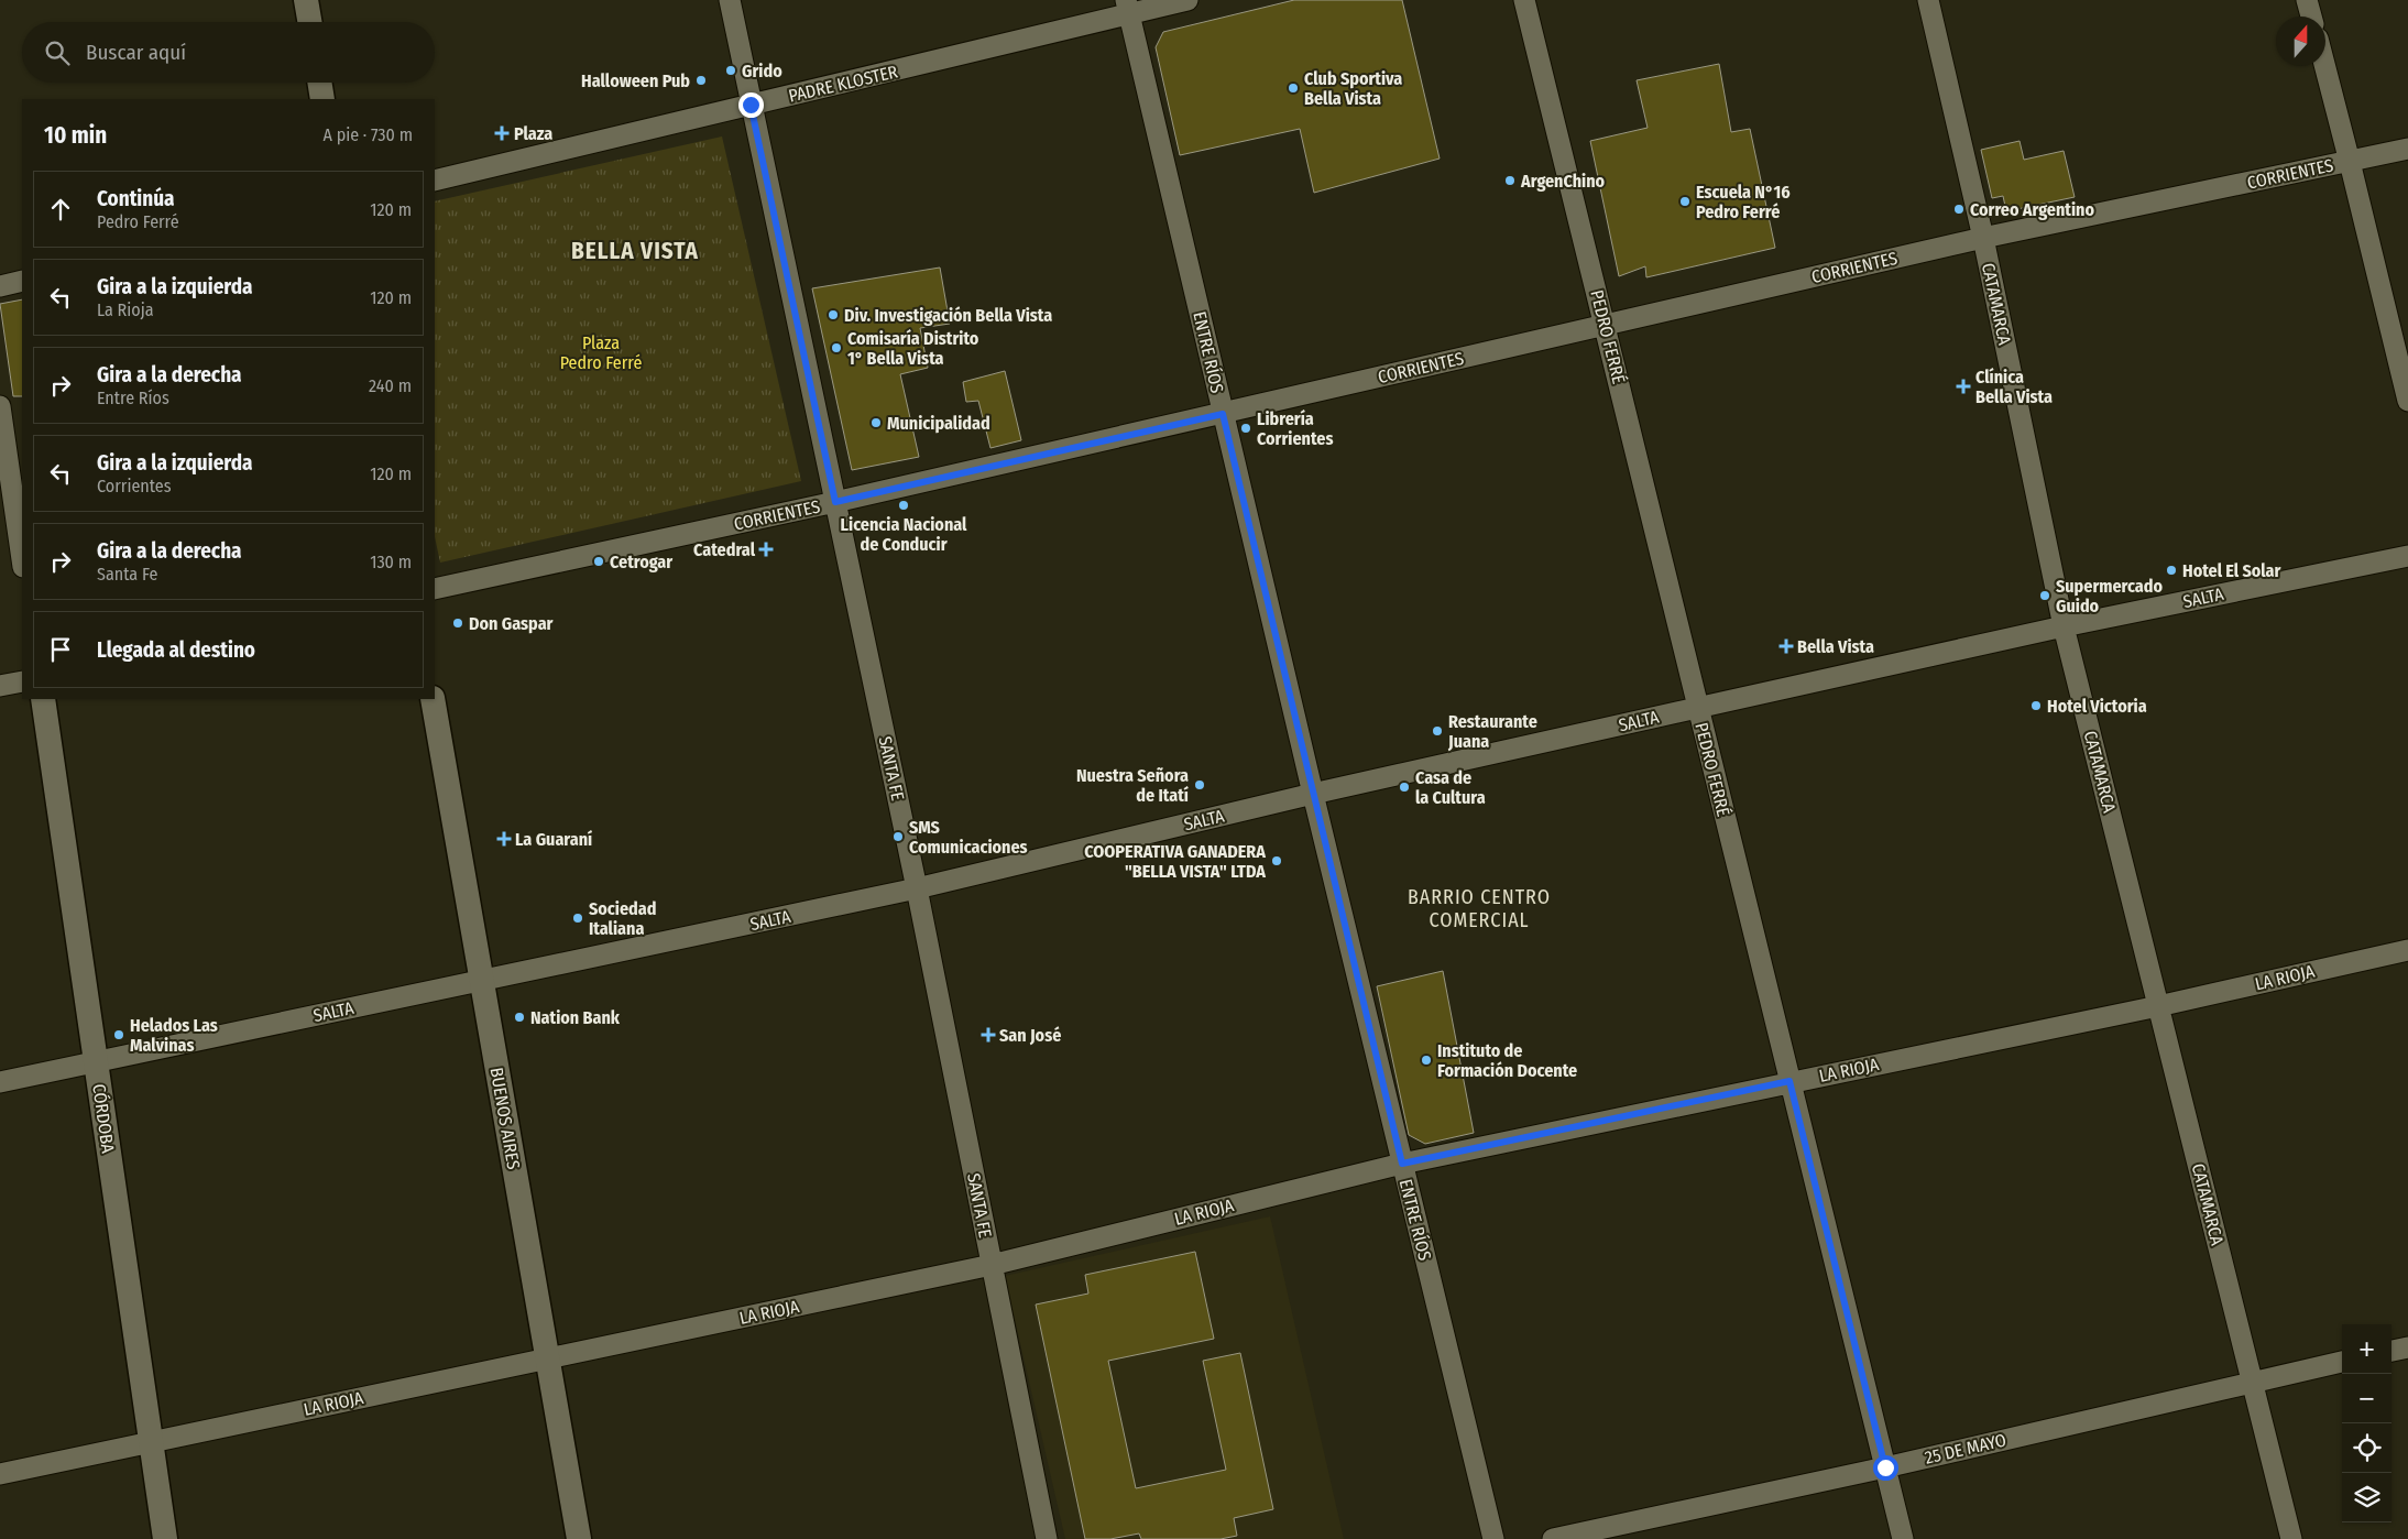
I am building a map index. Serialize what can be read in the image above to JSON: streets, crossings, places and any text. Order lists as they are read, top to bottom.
{
  "streets": {
    "street": [
      "PADRE KLOSTER",
      "CORRIENTES",
      "CATAMARCA",
      "PEDRO FERRÉ",
      "ENTRE RÍOS",
      "SALTA",
      "SANTA FE",
      "LA RIOJA",
      "CÓRDOBA",
      "BUENOS AIRES",
      "25 DE MAYO"
    ]
  },
  "crossings": [
    ["PADRE KLOSTER", "ENTRE RÍOS"],
    ["PADRE KLOSTER", "SANTA FE"],
    ["CORRIENTES", "CATAMARCA"],
    ["CORRIENTES", "PEDRO FERRÉ"],
    ["CORRIENTES", "ENTRE RÍOS"],
    ["CORRIENTES", "SANTA FE"],
    ["CATAMARCA", "SALTA"],
    ["CATAMARCA", "LA RIOJA"],
    ["CATAMARCA", "25 DE MAYO"],
    ["PEDRO FERRÉ", "SALTA"],
    ["PEDRO FERRÉ", "LA RIOJA"],
    ["PEDRO FERRÉ", "25 DE MAYO"],
    ["ENTRE RÍOS", "SALTA"],
    ["ENTRE RÍOS", "LA RIOJA"],
    ["SALTA", "SANTA FE"],
    ["SALTA", "CÓRDOBA"],
    ["SALTA", "BUENOS AIRES"],
    ["SANTA FE", "LA RIOJA"],
    ["LA RIOJA", "CÓRDOBA"],
    ["LA RIOJA", "BUENOS AIRES"]
  ],
  "districts": ["BELLA VISTA", "BARRIO CENTRO COMERCIAL"],
  "parks": ["Plaza Pedro Ferré"],
  "places": {
    "other": [
      "Grido",
      "Halloween Pub",
      "Club Sportiva Bella Vista",
      "ArgenChino",
      "Escuela N°16 Pedro Ferré",
      "Correo Argentino",
      "Div. Investigación Bella Vista",
      "Comisaría Distrito 1° Bella Vista",
      "Municipalidad",
      "Librería Corrientes",
      "Licencia Nacional de Conducir",
      "Cetrogar",
      "Hotel El Solar",
      "Supermercado Guido",
      "Don Gaspar",
      "Hotel Victoria",
      "Restaurante Juana",
      "Nuestra Señora de Itatí",
      "Casa de la Cultura",
      "SMS Comunicaciones",
      "COOPERATIVA GANADERA \"BELLA VISTA\" LTDA",
      "Sociedad Italiana",
      "Nation Bank",
      "Helados Las Malvinas",
      "Instituto de Formación Docente"
    ],
    "health": [
      "Plaza",
      "Clínica Bella Vista",
      "Catedral",
      "Bella Vista",
      "La Guaraní",
      "San José"
    ]
  },
  "north": "top",
  "page": {
    "search": "Buscar aquí",
    "heading": ["10 min", "A pie · 730 m"],
    "list": [
      ["Continúa", "Pedro Ferré", "120 m"],
      ["Gira a la izquierda", "La Rioja", "120 m"],
      ["Gira a la derecha", "Entre Ríos", "240 m"],
      ["Gira a la izquierda", "Corrientes", "120 m"],
      ["Gira a la derecha", "Santa Fe", "130 m"],
      "Llegada al destino"
    ],
    "map_buttons": ["+", "−"]
  }
}
